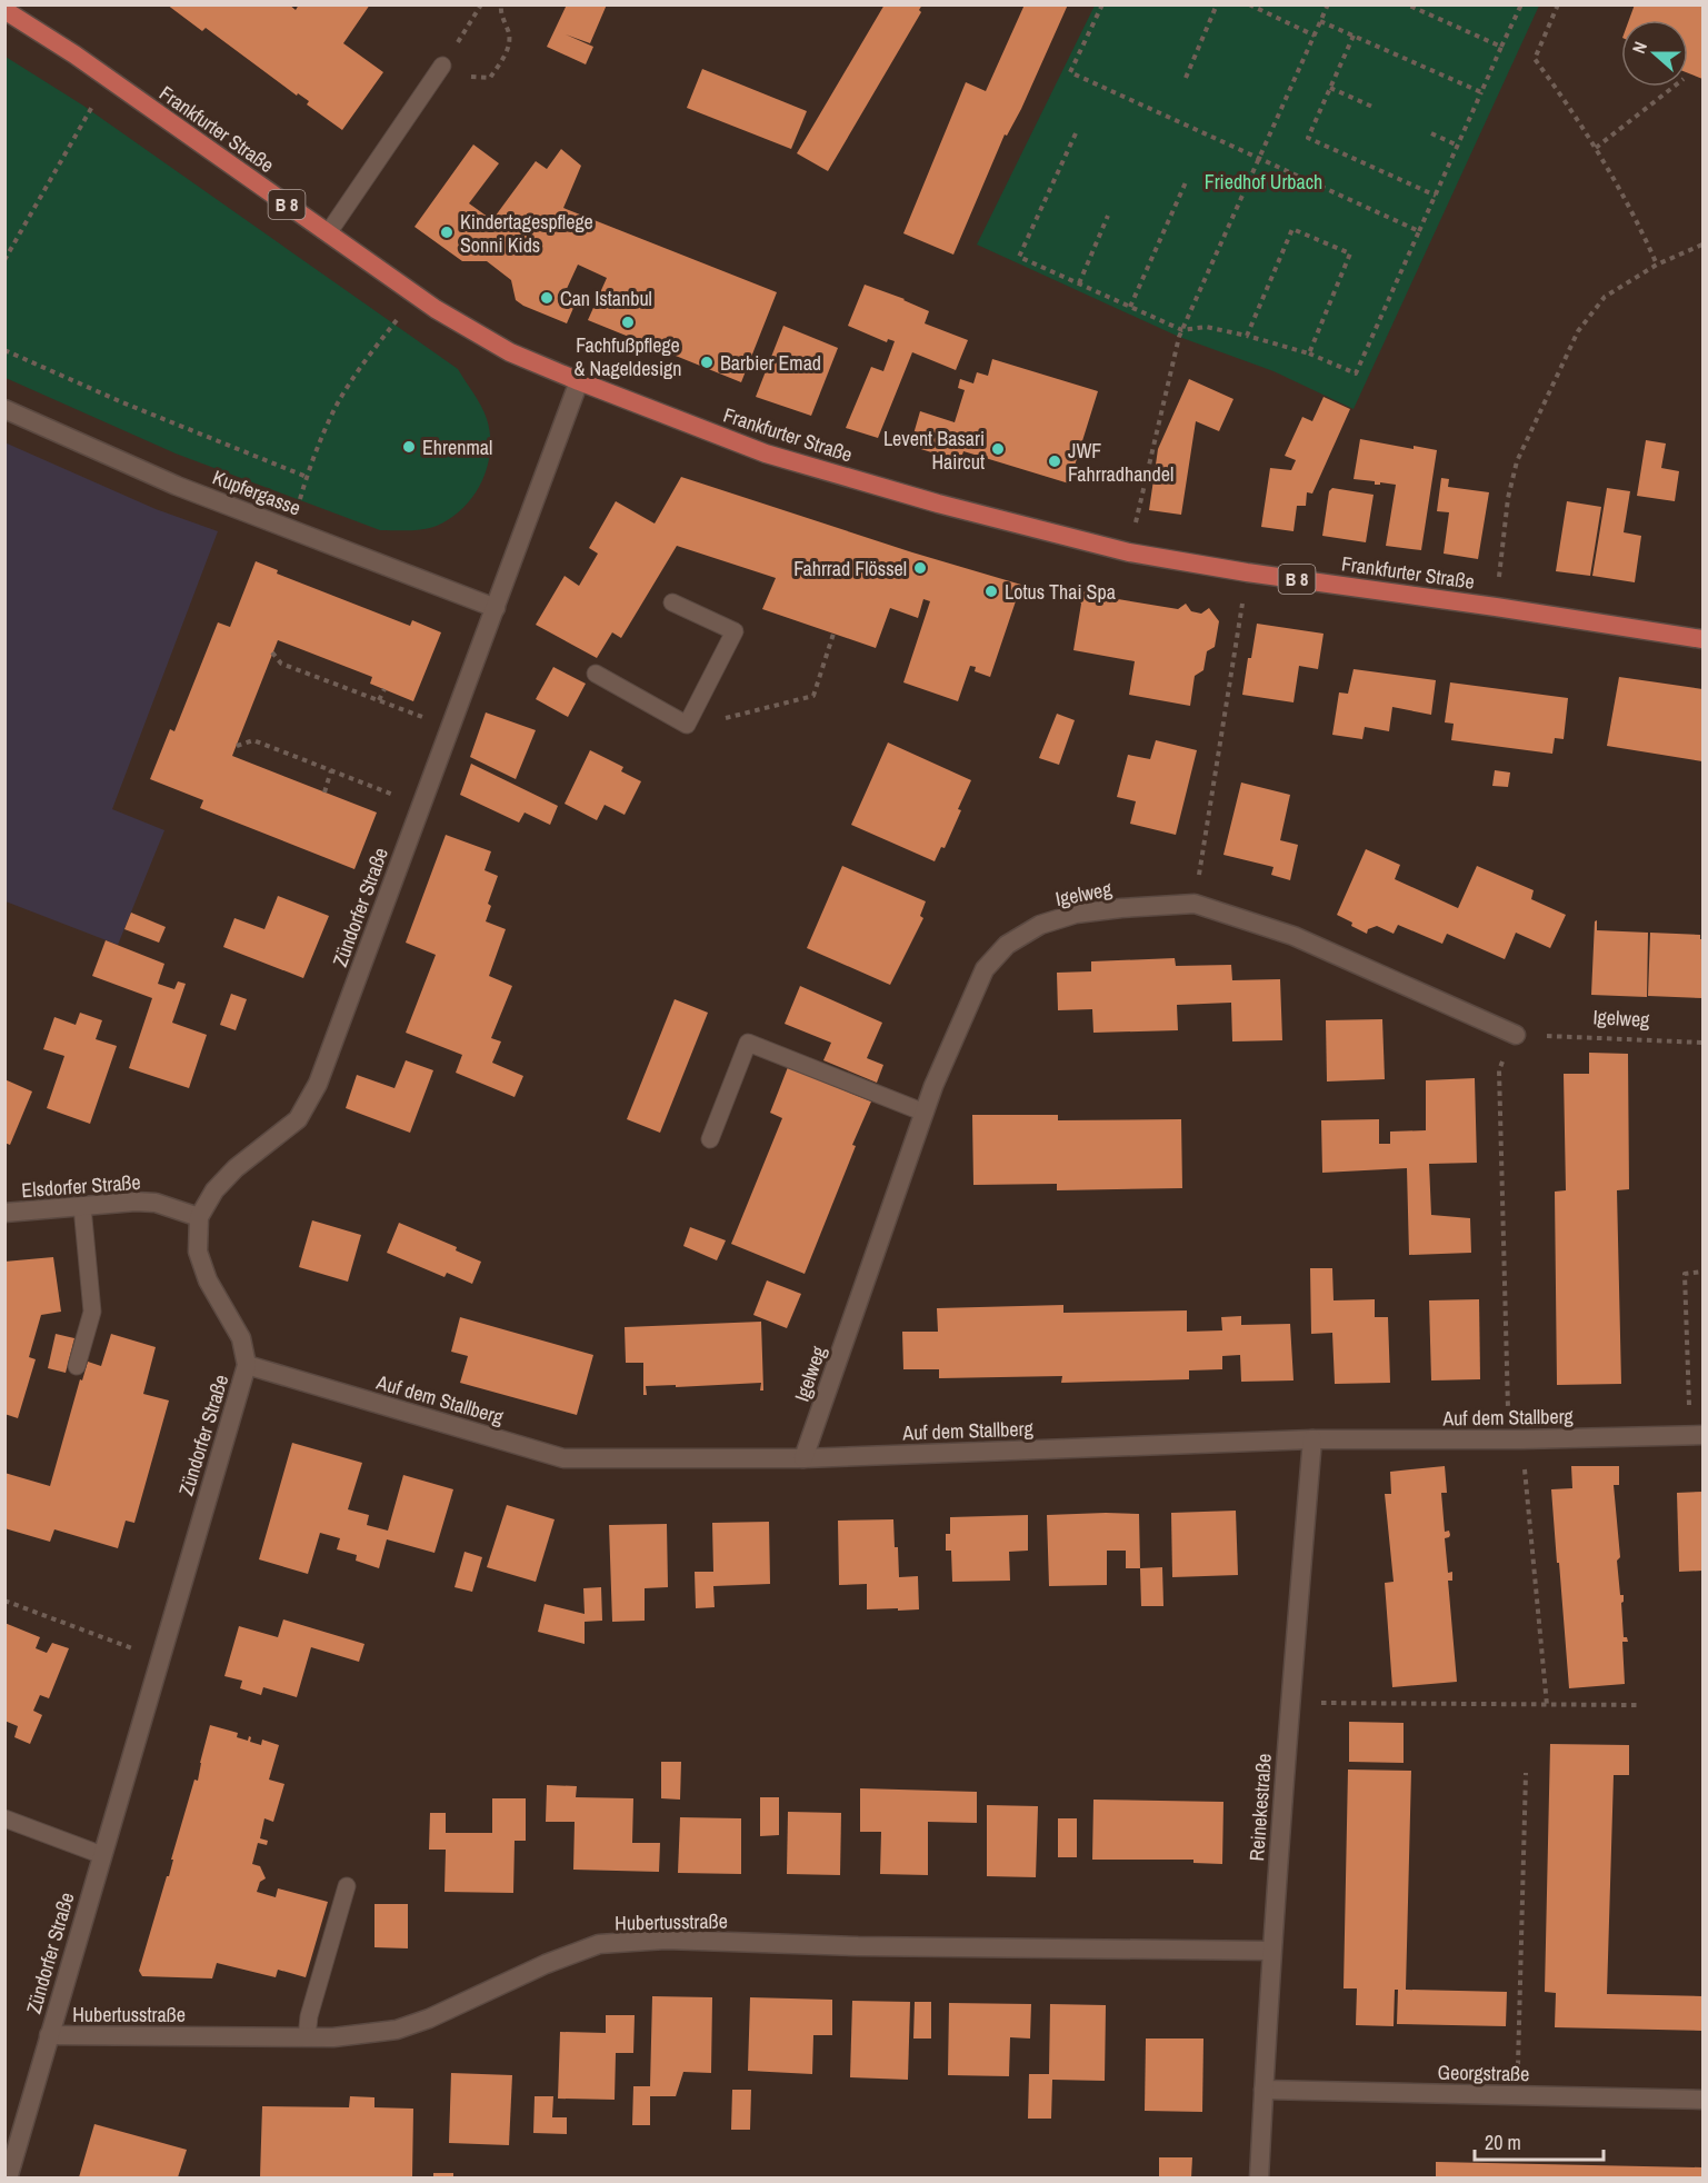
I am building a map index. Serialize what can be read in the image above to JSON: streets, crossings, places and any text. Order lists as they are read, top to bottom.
{
  "streets": {
    "main road": ["Frankfurter Straße", "B 8"],
    "street": [
      "Kupfergasse",
      "Igelweg",
      "Zündorfer Straße",
      "Elsdorfer Straße",
      "Auf dem Stallberg",
      "Reinekestraße",
      "Hubertusstraße",
      "Georgstraße"
    ]
  },
  "crossings": [
    ["Frankfurter Straße", "Zündorfer Straße"],
    ["Kupfergasse", "Zündorfer Straße"],
    ["Igelweg", "Auf dem Stallberg"],
    ["Zündorfer Straße", "Elsdorfer Straße"],
    ["Zündorfer Straße", "Auf dem Stallberg"],
    ["Zündorfer Straße", "Hubertusstraße"],
    ["Auf dem Stallberg", "Reinekestraße"],
    ["Reinekestraße", "Hubertusstraße"],
    ["Reinekestraße", "Georgstraße"]
  ],
  "parks": ["Friedhof Urbach"],
  "places": [
    "Kindertagespflege Sonni Kids",
    "Can Istanbul",
    "Fachfußpflege & Nageldesign",
    "Barbier Emad",
    "Ehrenmal",
    "Levent Basari Haircut",
    "JWF Fahrradhandel",
    "Fahrrad Flössel",
    "Lotus Thai Spa"
  ],
  "scale_bar": "20 m",
  "north": "left"
}
